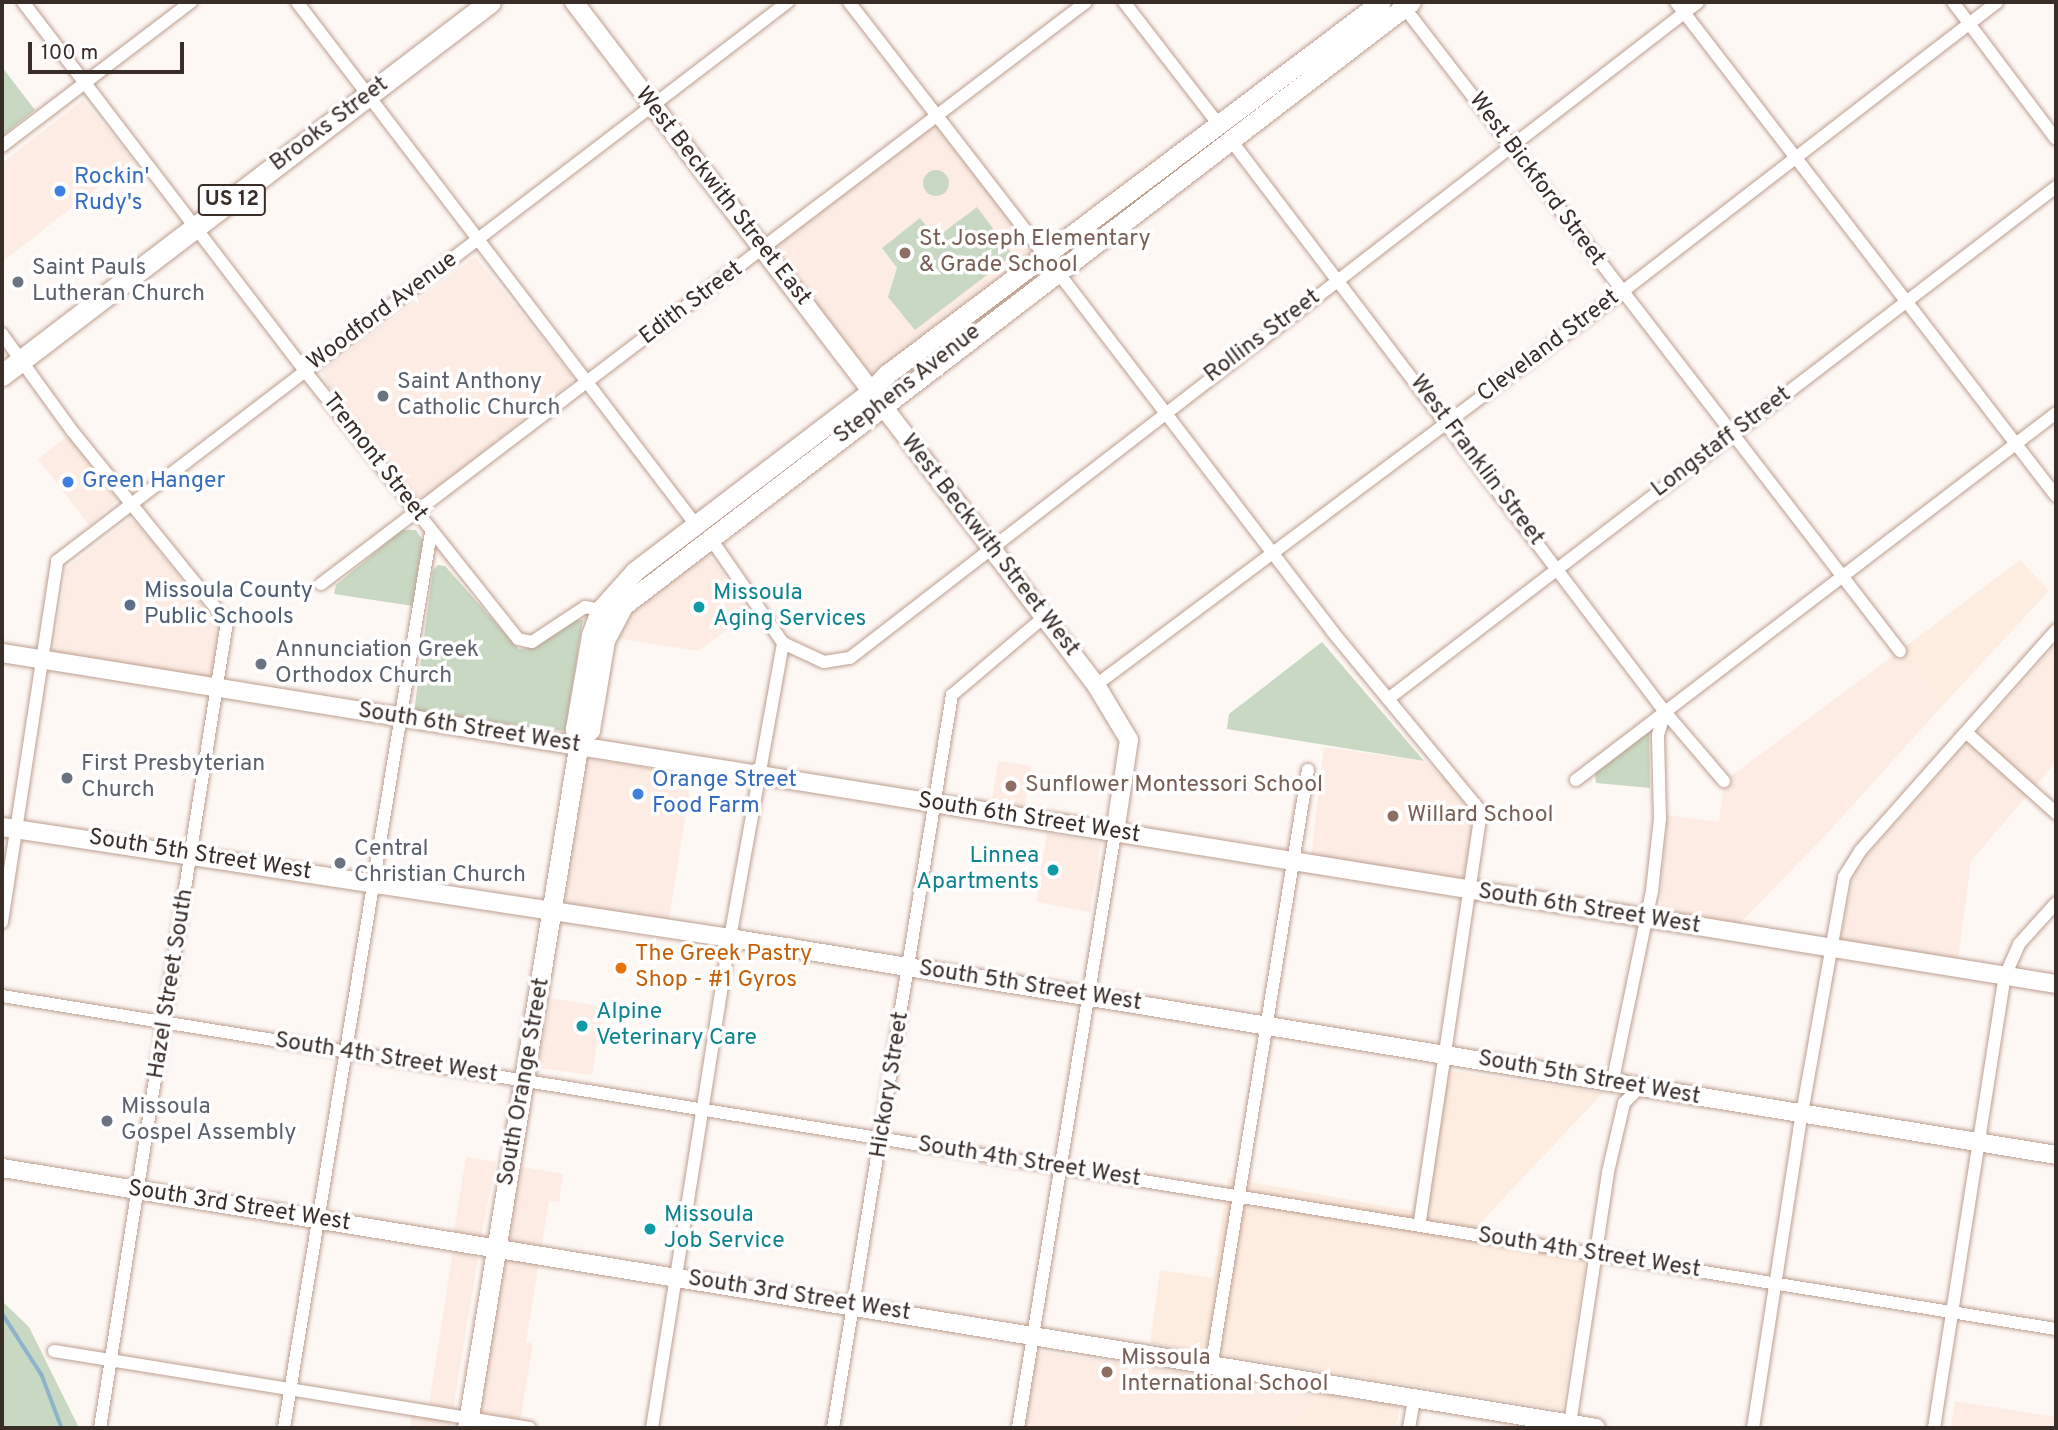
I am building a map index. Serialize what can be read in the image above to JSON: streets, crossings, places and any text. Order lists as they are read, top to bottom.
{
  "streets": {
    "highway": ["Brooks Street", "US 12"],
    "main road": ["Stephens Avenue", "South Orange Street"],
    "street": [
      "West Bickford Street",
      "West Beckwith Street East",
      "Edith Street",
      "Woodford Avenue",
      "Rollins Street",
      "Cleveland Street",
      "Longstaff Street",
      "Tremont Street",
      "West Franklin Street",
      "West Beckwith Street West",
      "South 6th Street West",
      "South 5th Street West",
      "Hazel Street South",
      "South 4th Street West",
      "Hickory Street",
      "South 3rd Street West"
    ]
  },
  "crossings": [
    ["Brooks Street", "Tremont Street"],
    ["West Bickford Street", "Rollins Street"],
    ["West Bickford Street", "Cleveland Street"],
    ["West Bickford Street", "Stephens Avenue"],
    ["West Bickford Street", "Longstaff Street"],
    ["West Beckwith Street East", "Edith Street"],
    ["West Beckwith Street East", "Woodford Avenue"],
    ["West Beckwith Street East", "Stephens Avenue"],
    ["West Beckwith Street East", "West Beckwith Street West"],
    ["Edith Street", "Tremont Street"],
    ["Woodford Avenue", "Tremont Street"],
    ["Woodford Avenue", "South 6th Street West"],
    ["Woodford Avenue", "South 5th Street West"],
    ["Woodford Avenue", "Hazel Street South"],
    ["Rollins Street", "West Franklin Street"],
    ["Rollins Street", "West Beckwith Street West"],
    ["Cleveland Street", "West Franklin Street"],
    ["Cleveland Street", "West Beckwith Street West"],
    ["Stephens Avenue", "Tremont Street"],
    ["Stephens Avenue", "West Franklin Street"],
    ["Stephens Avenue", "West Beckwith Street West"],
    ["Stephens Avenue", "South 6th Street West"],
    ["Stephens Avenue", "South Orange Street"],
    ["Longstaff Street", "West Franklin Street"],
    ["West Beckwith Street West", "South 6th Street West"],
    ["West Beckwith Street West", "Hickory Street"],
    ["South 6th Street West", "Hazel Street South"],
    ["South 6th Street West", "South Orange Street"],
    ["South 6th Street West", "Hickory Street"],
    ["South 5th Street West", "Hazel Street South"],
    ["South 5th Street West", "South Orange Street"],
    ["South 5th Street West", "Hickory Street"],
    ["Hazel Street South", "South 4th Street West"],
    ["Hazel Street South", "South 3rd Street West"],
    ["South 4th Street West", "South Orange Street"],
    ["South 4th Street West", "Hickory Street"],
    ["South Orange Street", "South 3rd Street West"],
    ["Hickory Street", "South 3rd Street West"]
  ],
  "places": [
    "Rockin' Rudy's",
    "St. Joseph Elementary & Grade School",
    "Saint Pauls Lutheran Church",
    "Saint Anthony Catholic Church",
    "Green Hanger",
    "Missoula County Public Schools",
    "Missoula Aging Services",
    "Annunciation Greek Orthodox Church",
    "First Presbyterian Church",
    "Sunflower Montessori School",
    "Orange Street Food Farm",
    "Willard School",
    "Central Christian Church",
    "Linnea Apartments",
    "The Greek Pastry Shop - #1 Gyros",
    "Alpine Veterinary Care",
    "Missoula Gospel Assembly",
    "Missoula Job Service",
    "Missoula International School"
  ],
  "scale_bar": "100 m"
}
